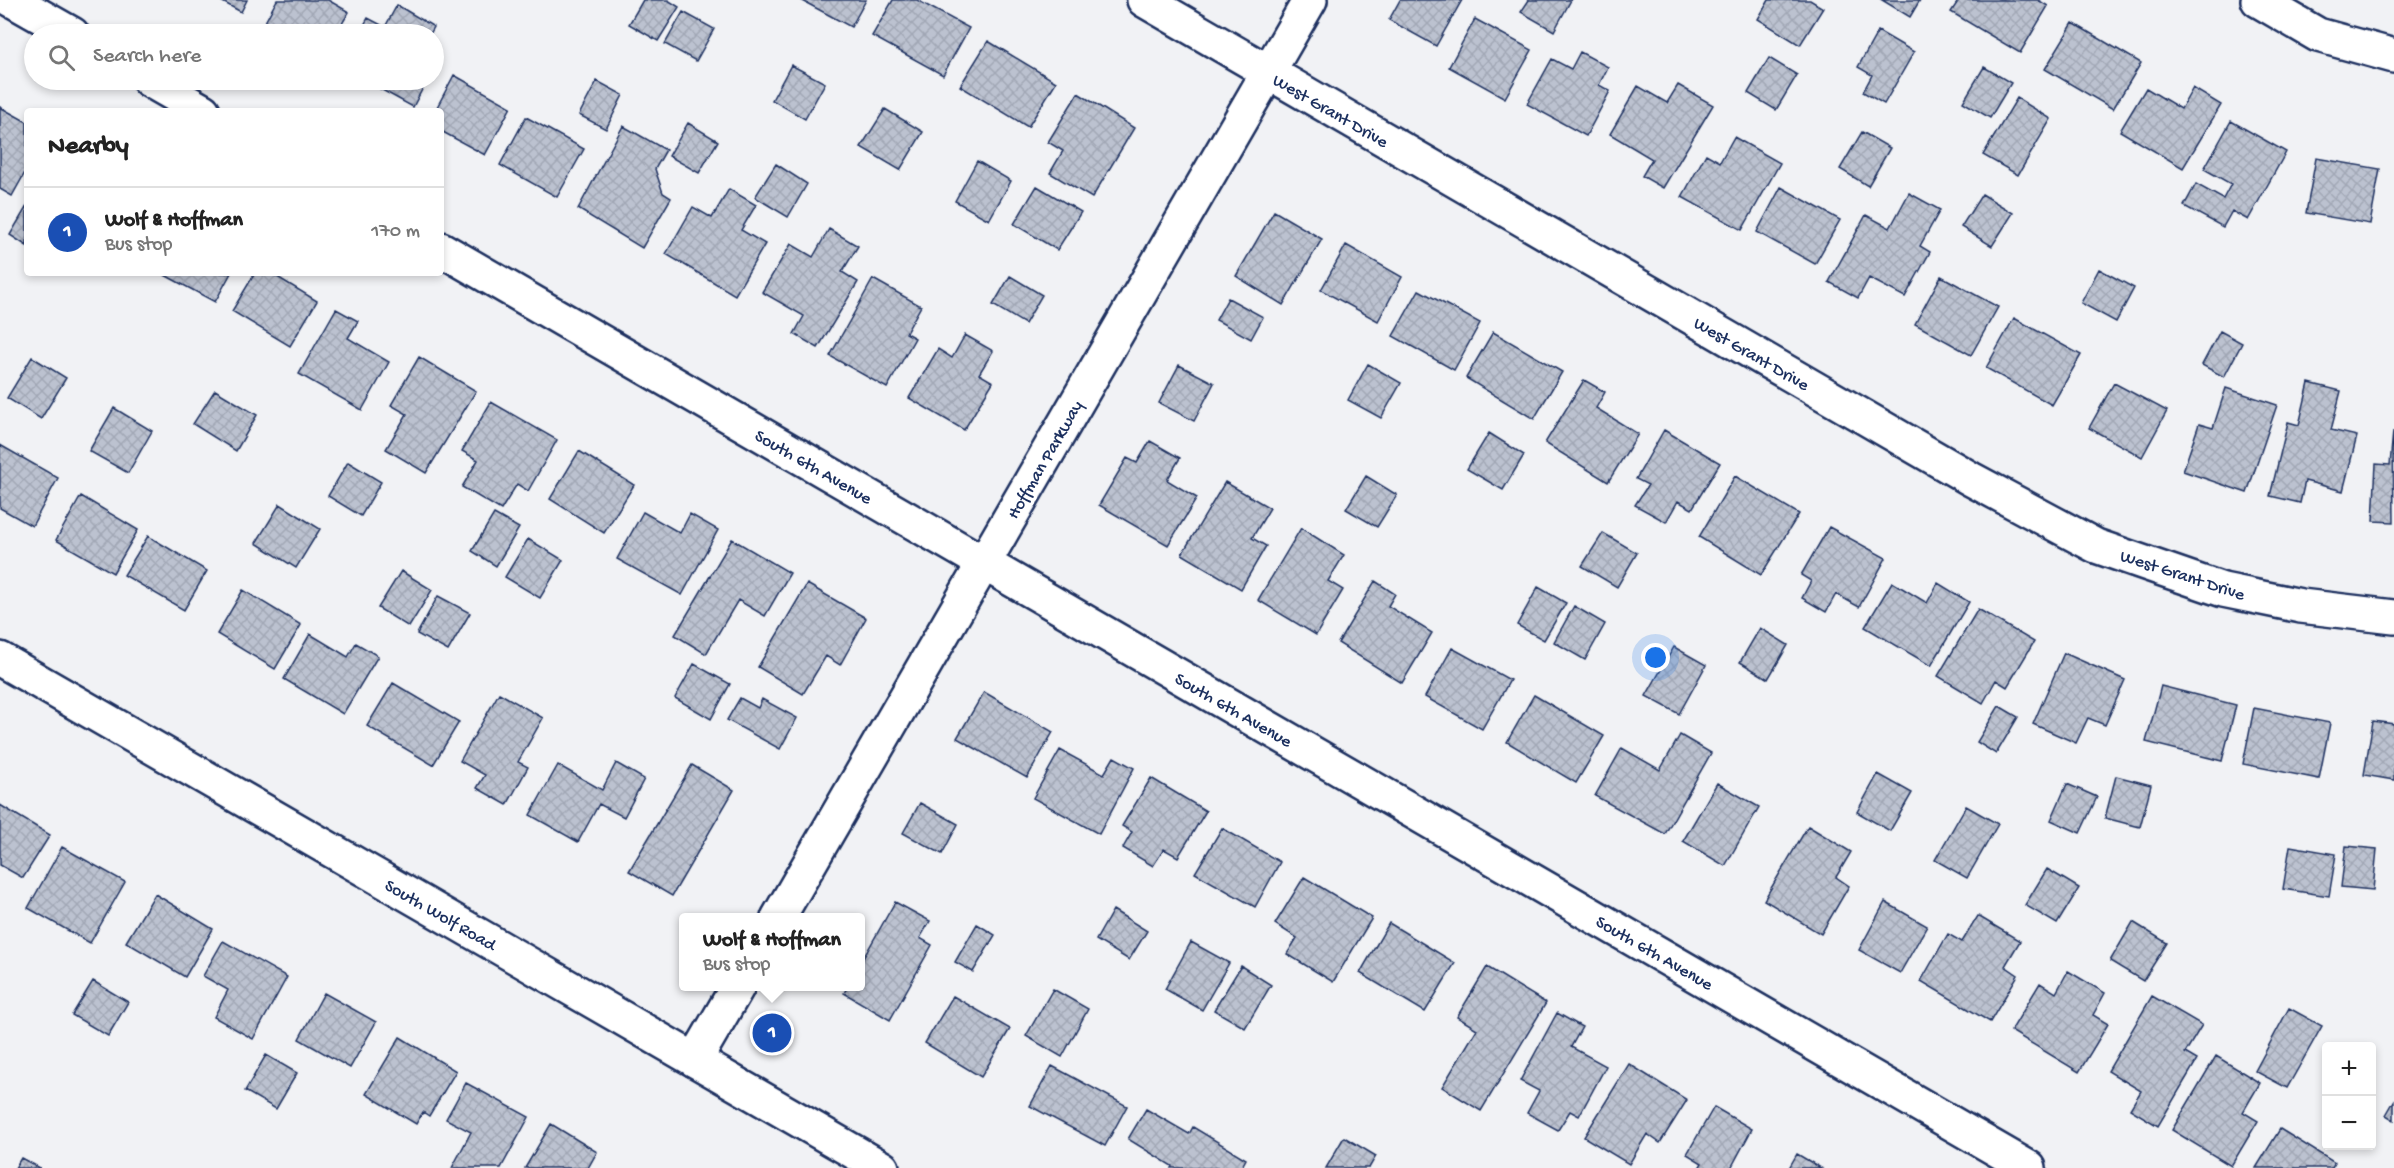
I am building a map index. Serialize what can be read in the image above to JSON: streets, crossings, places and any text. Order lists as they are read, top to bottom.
{
  "streets": {
    "street": [
      "West Grant Drive",
      "Hoffman Parkway",
      "South 6th Avenue",
      "South Wolf Road"
    ]
  },
  "crossings": [
    ["West Grant Drive", "Hoffman Parkway"],
    ["Hoffman Parkway", "South 6th Avenue"]
  ],
  "page": {
    "search": "Search here",
    "heading": "Nearby",
    "list": [
      {
        "mark": "1",
        "name": "Wolf & Hoffman",
        "note": "Bus stop",
        "value": "170 m"
      }
    ],
    "popup": ["Wolf & Hoffman", "Bus stop"],
    "pins": "1",
    "map_buttons": ["+", "−"]
  }
}
